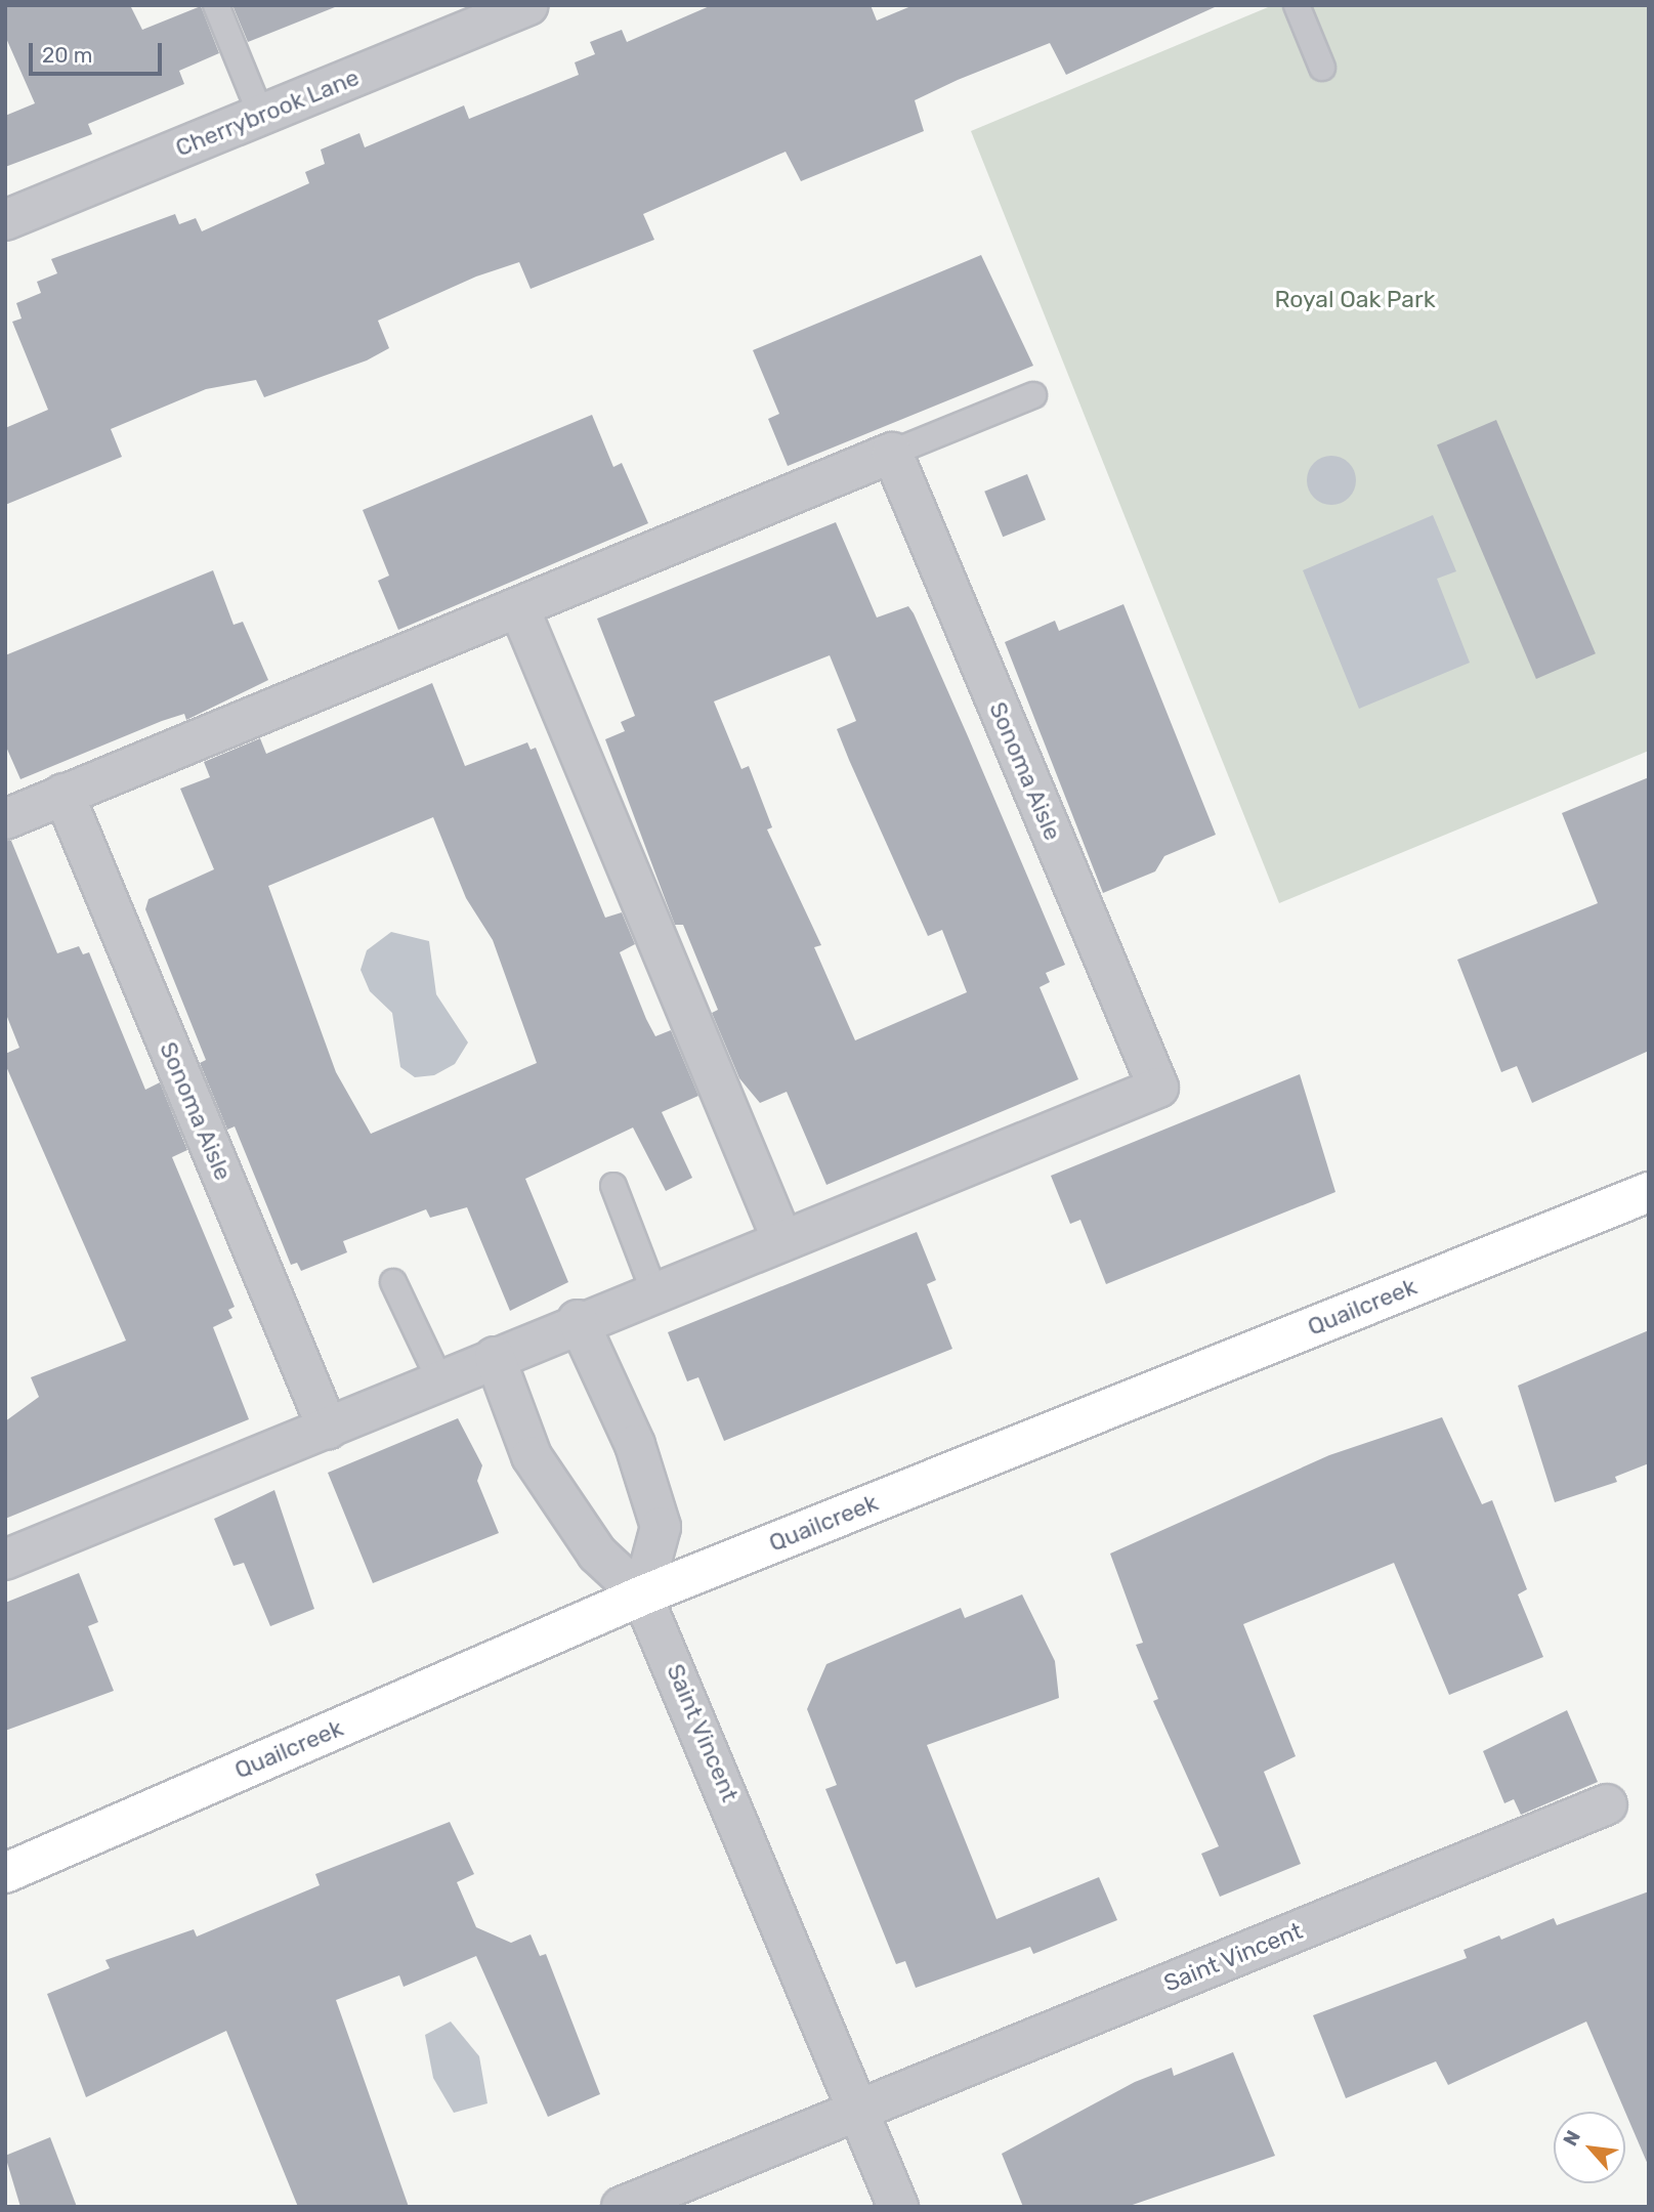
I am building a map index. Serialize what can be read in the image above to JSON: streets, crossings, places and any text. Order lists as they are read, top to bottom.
{
  "streets": {
    "street": [
      "Cherrybrook Lane",
      "Sonoma Aisle",
      "Quailcreek",
      "Saint Vincent"
    ]
  },
  "crossings": [
    ["Quailcreek", "Saint Vincent"]
  ],
  "parks": ["Royal Oak Park"],
  "scale_bar": "20 m",
  "north": "top left"
}
